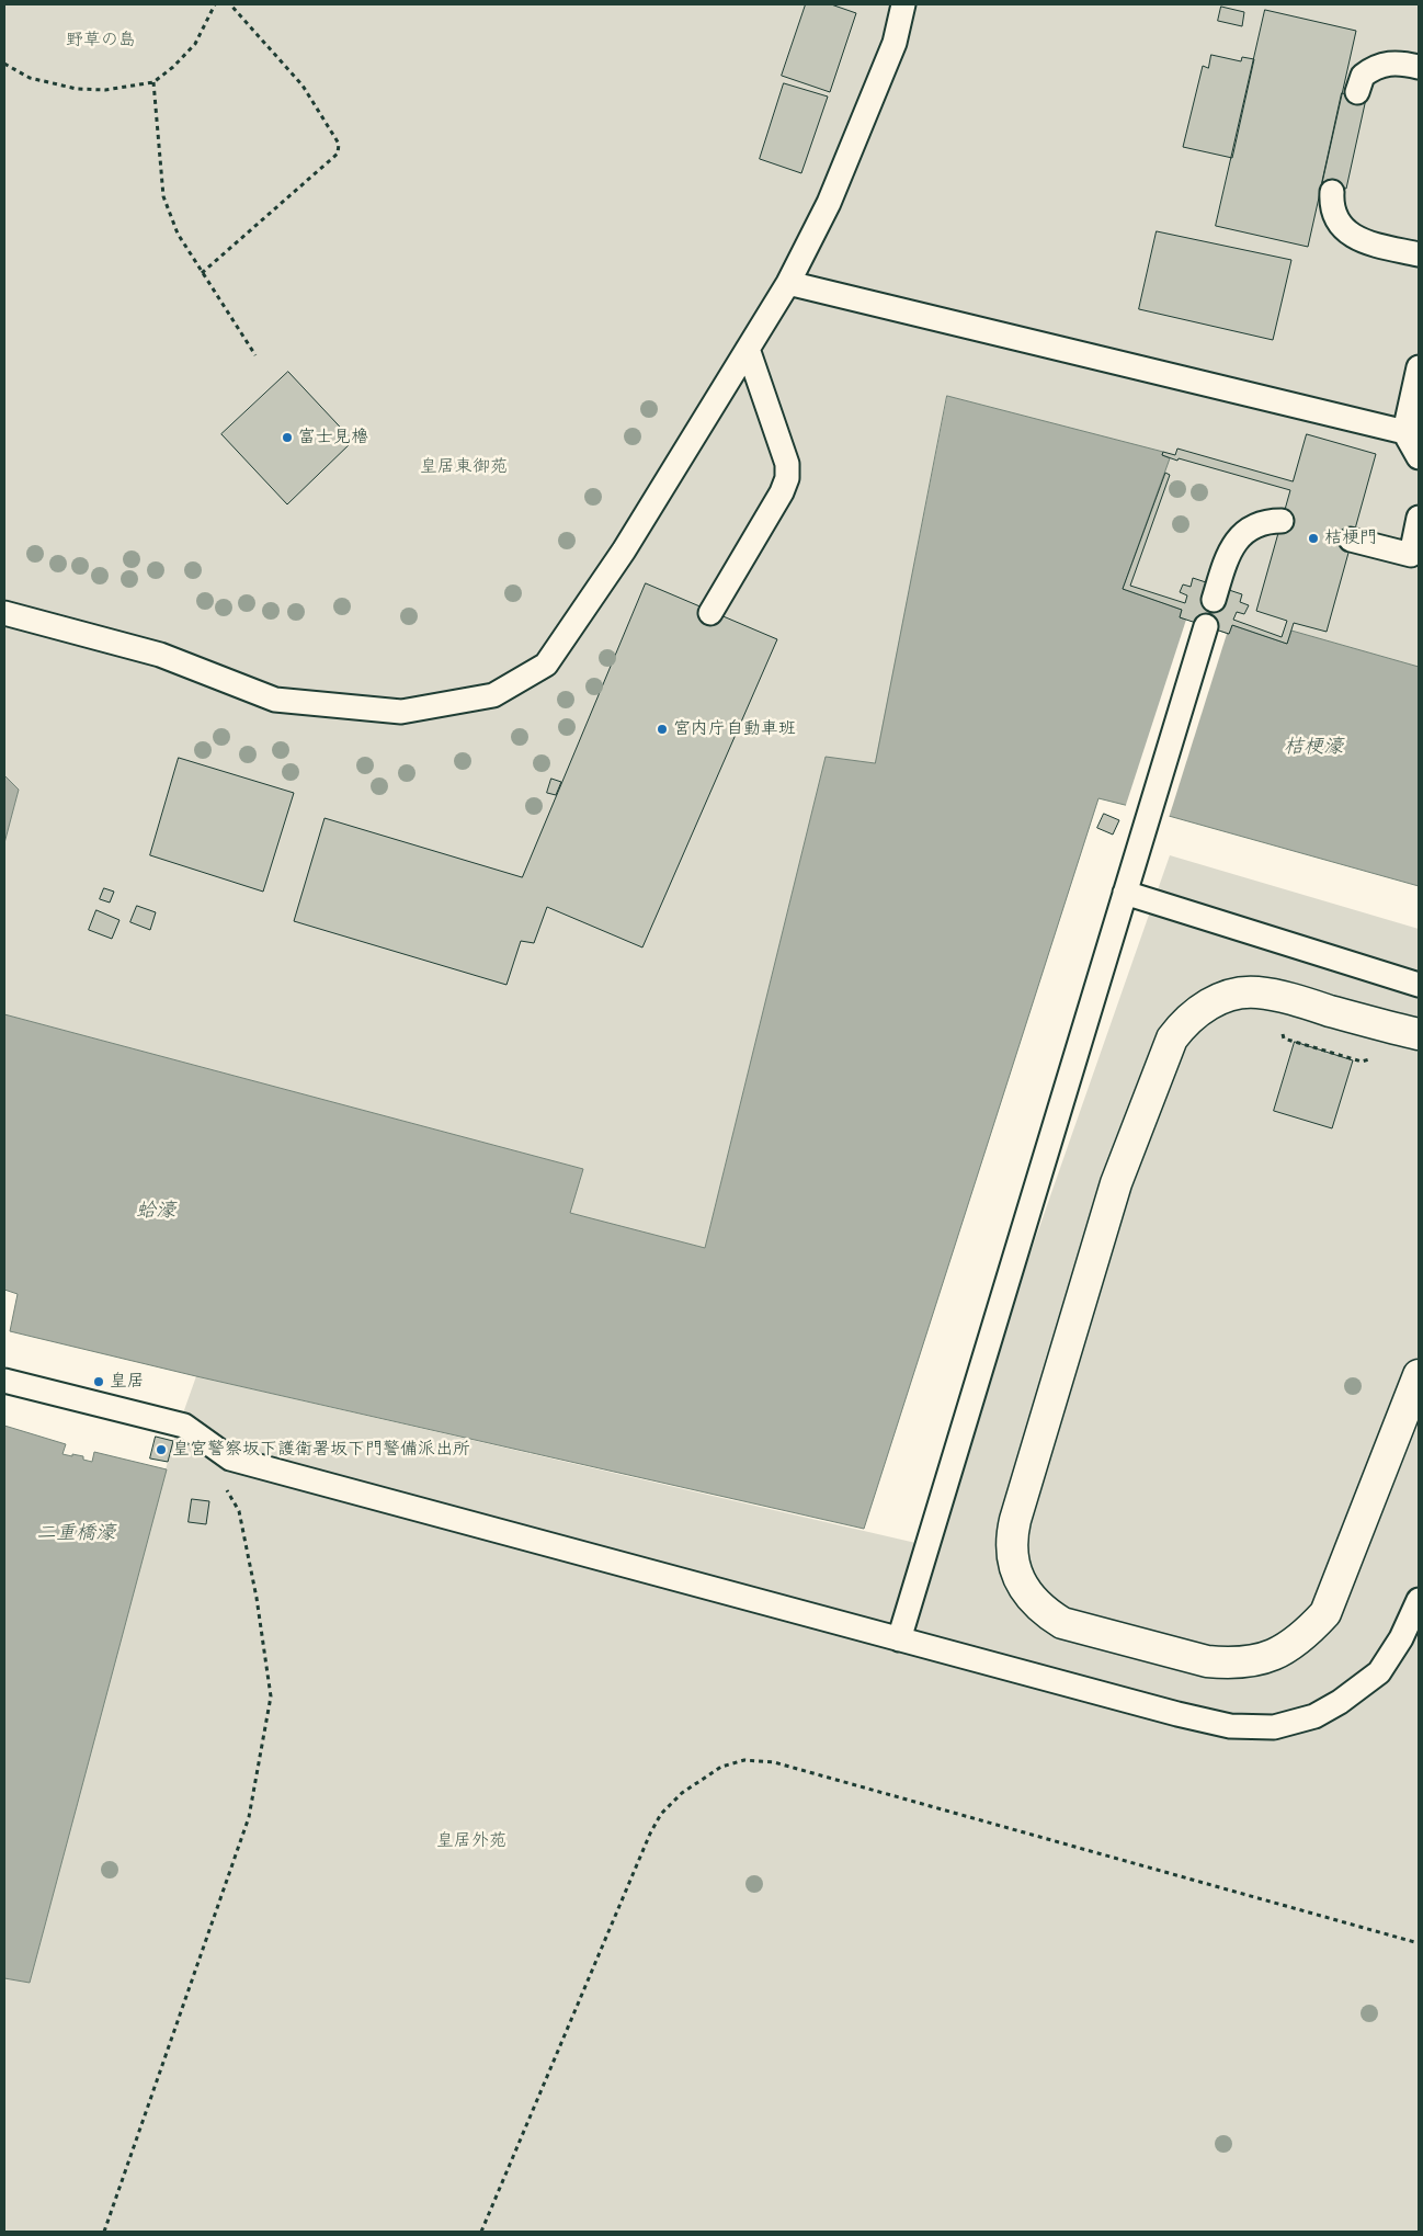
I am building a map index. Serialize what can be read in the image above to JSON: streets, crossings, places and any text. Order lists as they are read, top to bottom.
{
  "water": ["桔梗濠", "蛤濠", "二重橋濠"],
  "parks": ["野草の島", "皇居東御苑", "皇居外苑"],
  "places": [
    "富士見櫓",
    "桔梗門",
    "宮内庁自動車班",
    "皇居",
    "皇宮警察坂下護衛署坂下門警備派出所"
  ]
}
